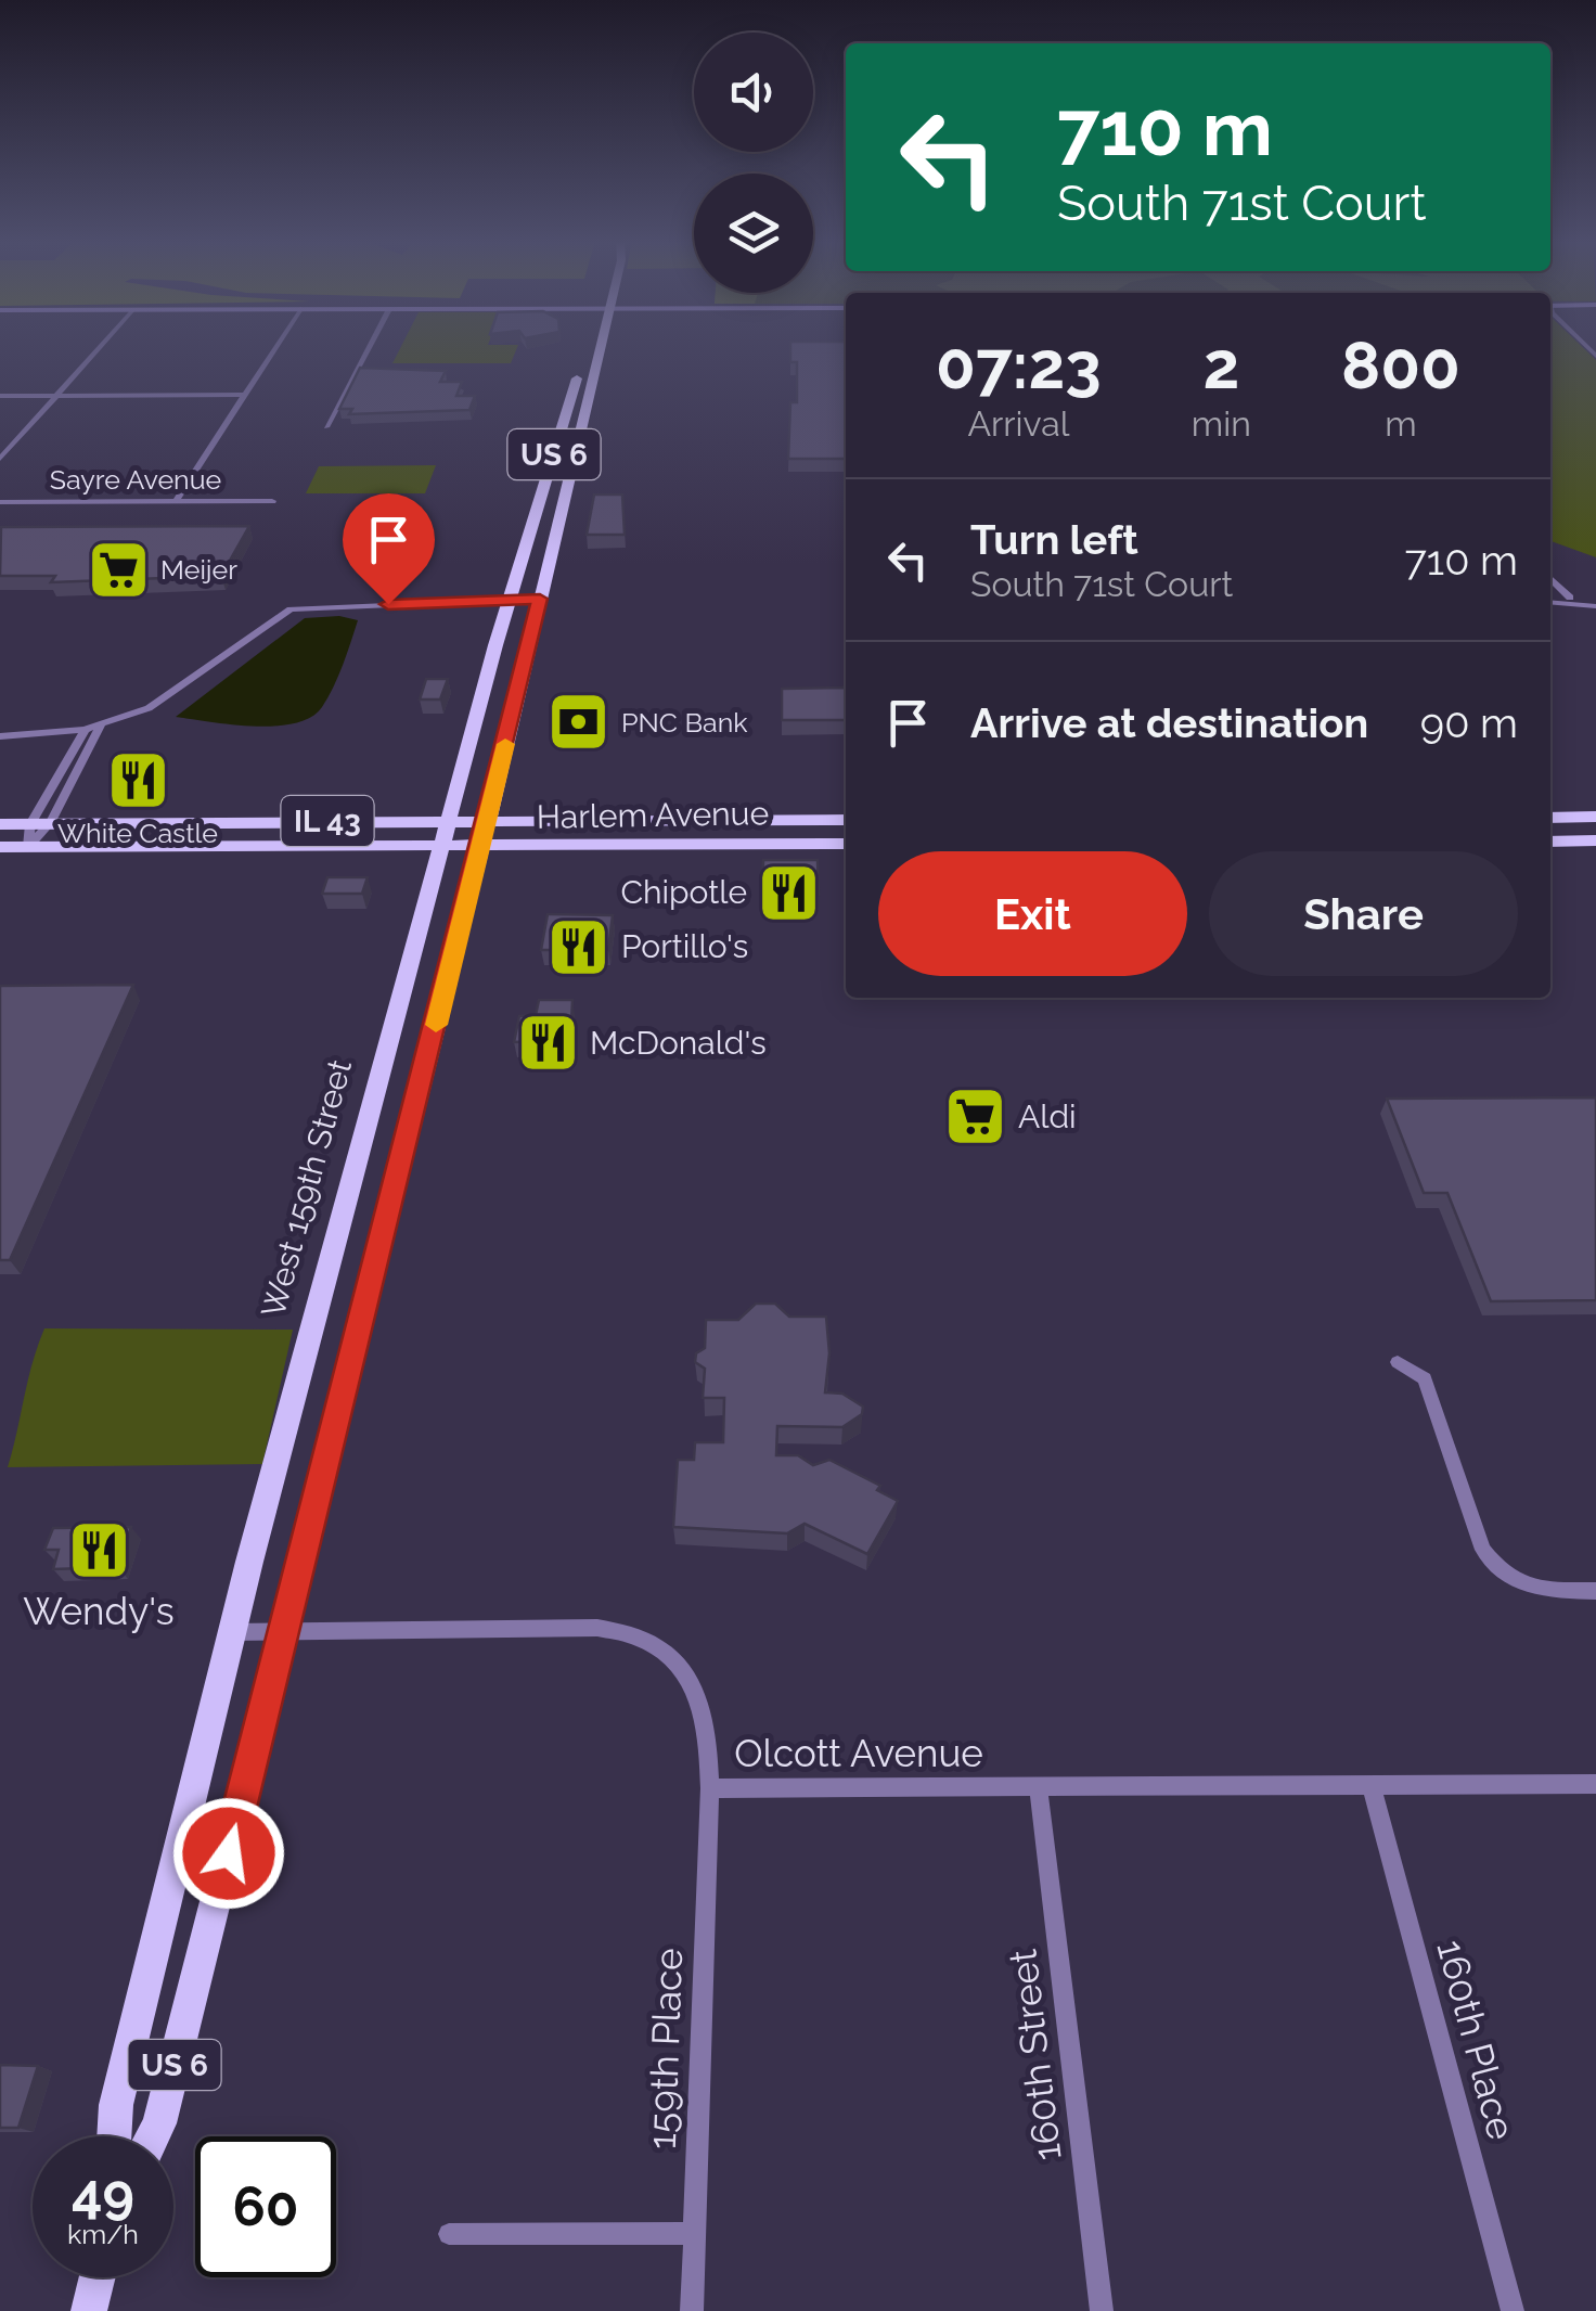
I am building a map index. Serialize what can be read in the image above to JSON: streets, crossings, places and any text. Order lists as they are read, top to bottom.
{
  "streets": {
    "main road": [
      "US 6",
      "Harlem Avenue",
      "IL 43",
      "West 159th Street"
    ],
    "street": [
      "Sayre Avenue",
      "Olcott Avenue",
      "160th Place",
      "159th Place",
      "160th Street"
    ]
  },
  "crossings": [
    ["Harlem Avenue", "West 159th Street"],
    ["West 159th Street", "Olcott Avenue"],
    ["Olcott Avenue", "160th Place"],
    ["Olcott Avenue", "159th Place"],
    ["Olcott Avenue", "160th Street"]
  ],
  "places": {
    "supermarket": ["Meijer", "Aldi"],
    "bank": ["PNC Bank"],
    "restaurant": [
      "White Castle",
      "Chipotle",
      "Portillo's",
      "McDonald's",
      "Wendy's"
    ]
  },
  "page": {
    "turn": ["710 m", "South 71st Court"],
    "eta": [
      "07:23",
      "Arrival",
      "2",
      "min",
      "800",
      "m"
    ],
    "list": [
      {
        "name": "Turn left",
        "note": "South 71st Court",
        "value": "710 m"
      },
      {
        "name": "Arrive at destination",
        "value": "90 m"
      }
    ],
    "buttons": ["Exit", "Share"],
    "speed": "49 km/h",
    "limit": "60"
  }
}
